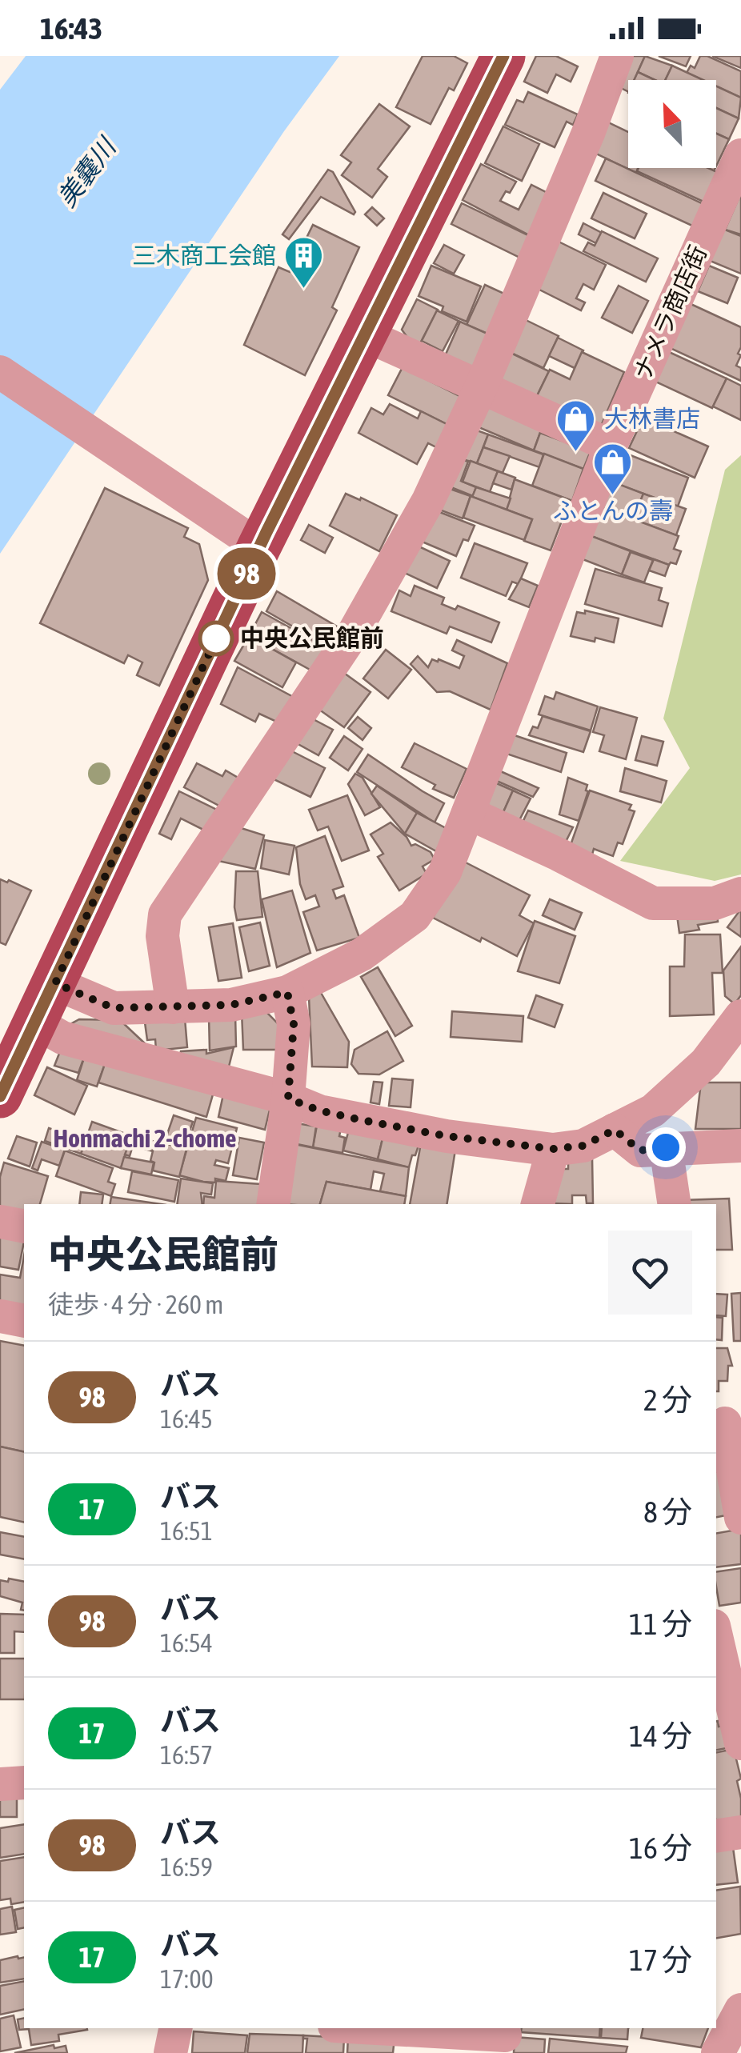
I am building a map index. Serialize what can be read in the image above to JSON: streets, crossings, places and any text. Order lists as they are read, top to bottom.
{
  "streets": {
    "street": ["ナメラ商店街"]
  },
  "districts": ["Honmachi 2-chome"],
  "water": ["美嚢川"],
  "places": {
    "building": ["三木商工会館"],
    "shop": ["大林書店", "ふとんの壽"],
    "other": ["中央公民館前"]
  },
  "lines": ["bus line 98"],
  "north": "top left",
  "page": {
    "status": "16:43",
    "on_map": "98",
    "heading": ["中央公民館前", "徒歩 · 4 分 · 260 m"],
    "list": [
      {
        "mark": "98",
        "name": "バス",
        "note": "16:45",
        "value": "2 分"
      },
      {
        "mark": "17",
        "name": "バス",
        "note": "16:51",
        "value": "8 分"
      },
      {
        "mark": "98",
        "name": "バス",
        "note": "16:54",
        "value": "11 分"
      },
      {
        "mark": "17",
        "name": "バス",
        "note": "16:57",
        "value": "14 分"
      },
      {
        "mark": "98",
        "name": "バス",
        "note": "16:59",
        "value": "16 分"
      },
      {
        "mark": "17",
        "name": "バス",
        "note": "17:00",
        "value": "17 分"
      }
    ]
  }
}
